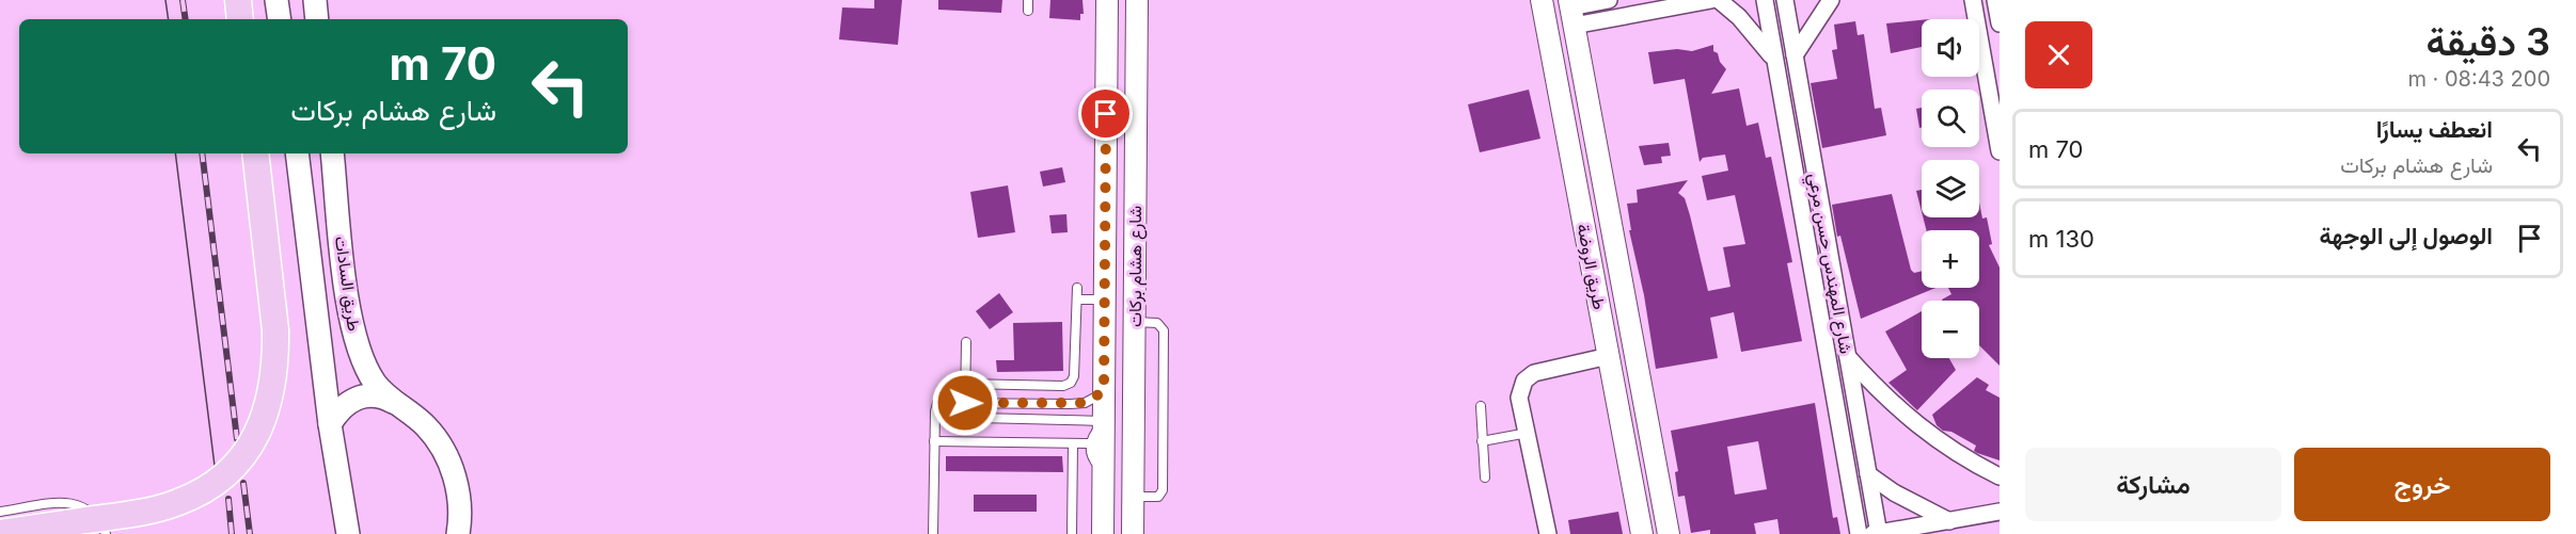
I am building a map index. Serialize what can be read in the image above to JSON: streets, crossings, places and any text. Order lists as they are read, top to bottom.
{
  "streets": {
    "main road": ["طريق السادات"],
    "street": ["شارع المهندس حسن مرعي", "شارع هشام بركات", "طريق الروضة"]
  },
  "page": {
    "heading": ["3 دقيقة", "200 m · 08:43"],
    "map_buttons": ["+", "−"],
    "turn": ["70 m", "شارع هشام بركات"],
    "list": [
      {
        "name": "انعطف يسارًا",
        "note": "شارع هشام بركات",
        "value": "70 m"
      },
      {
        "name": "الوصول إلى الوجهة",
        "value": "130 m"
      }
    ],
    "buttons": ["خروج", "مشاركة"]
  }
}
